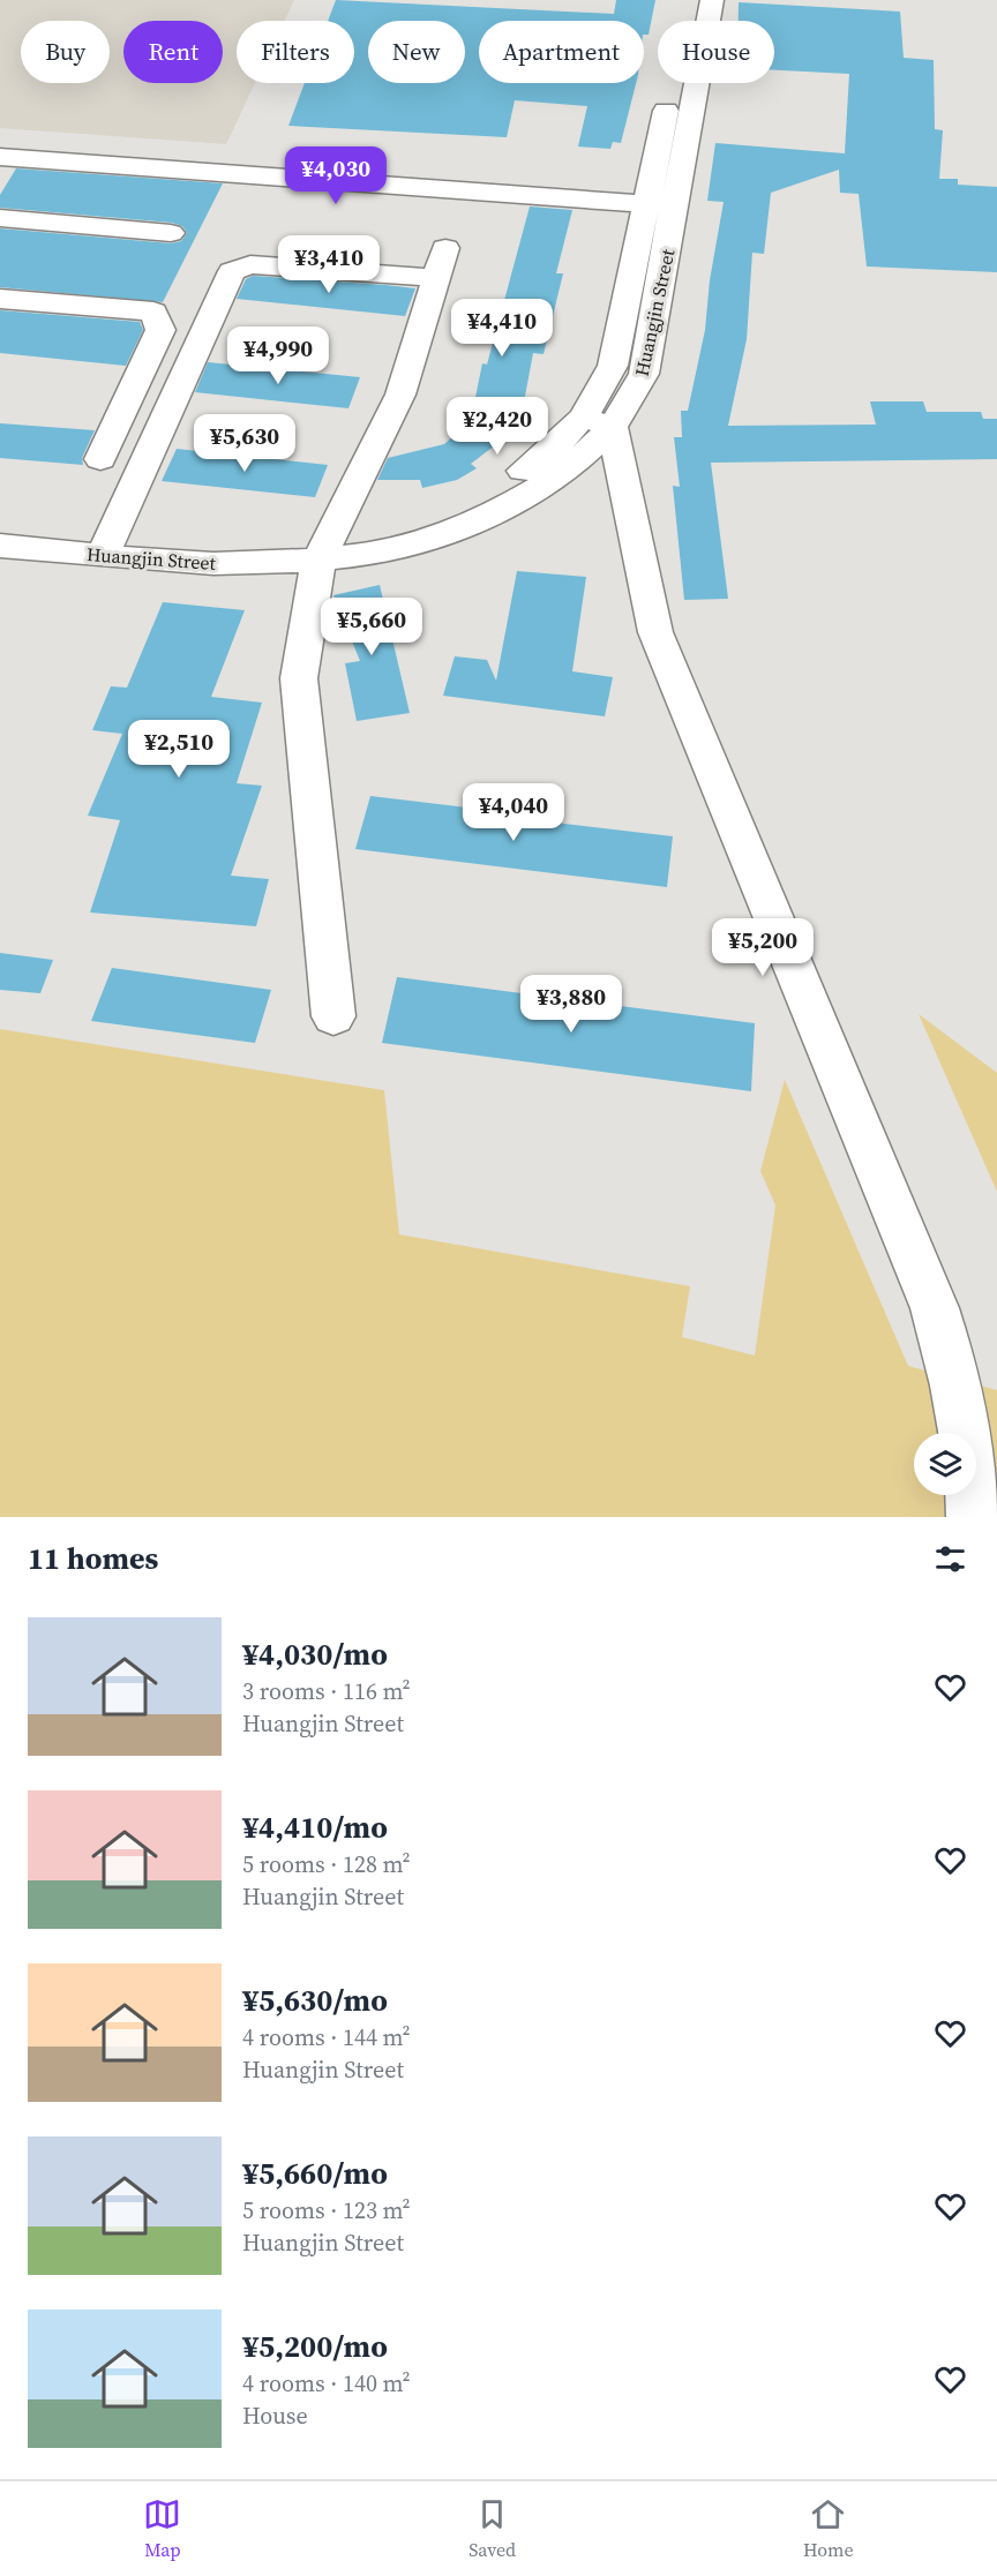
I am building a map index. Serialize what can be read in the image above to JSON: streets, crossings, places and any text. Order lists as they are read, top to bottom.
{
  "streets": {
    "street": ["Huangjin Street"]
  },
  "page": {
    "chip": [
      "Buy",
      "Rent",
      "Filters",
      "New",
      "Apartment",
      "House"
    ],
    "price": [
      "¥4,030",
      "¥3,410",
      "¥4,410",
      "¥4,990",
      "¥2,420",
      "¥5,630",
      "¥5,660",
      "¥2,510",
      "¥4,040",
      "¥5,200",
      "¥3,880"
    ],
    "heading": "11 homes",
    "list": [
      {
        "name": "¥4,030/mo",
        "note": "3 rooms · 116 m² · Huangjin Street"
      },
      {
        "name": "¥4,410/mo",
        "note": "5 rooms · 128 m² · Huangjin Street"
      },
      {
        "name": "¥5,630/mo",
        "note": "4 rooms · 144 m² · Huangjin Street"
      },
      {
        "name": "¥5,660/mo",
        "note": "5 rooms · 123 m² · Huangjin Street"
      },
      {
        "name": "¥5,200/mo",
        "note": "4 rooms · 140 m² · House"
      }
    ],
    "tabs": ["Map", "Saved", "Home"]
  }
}
